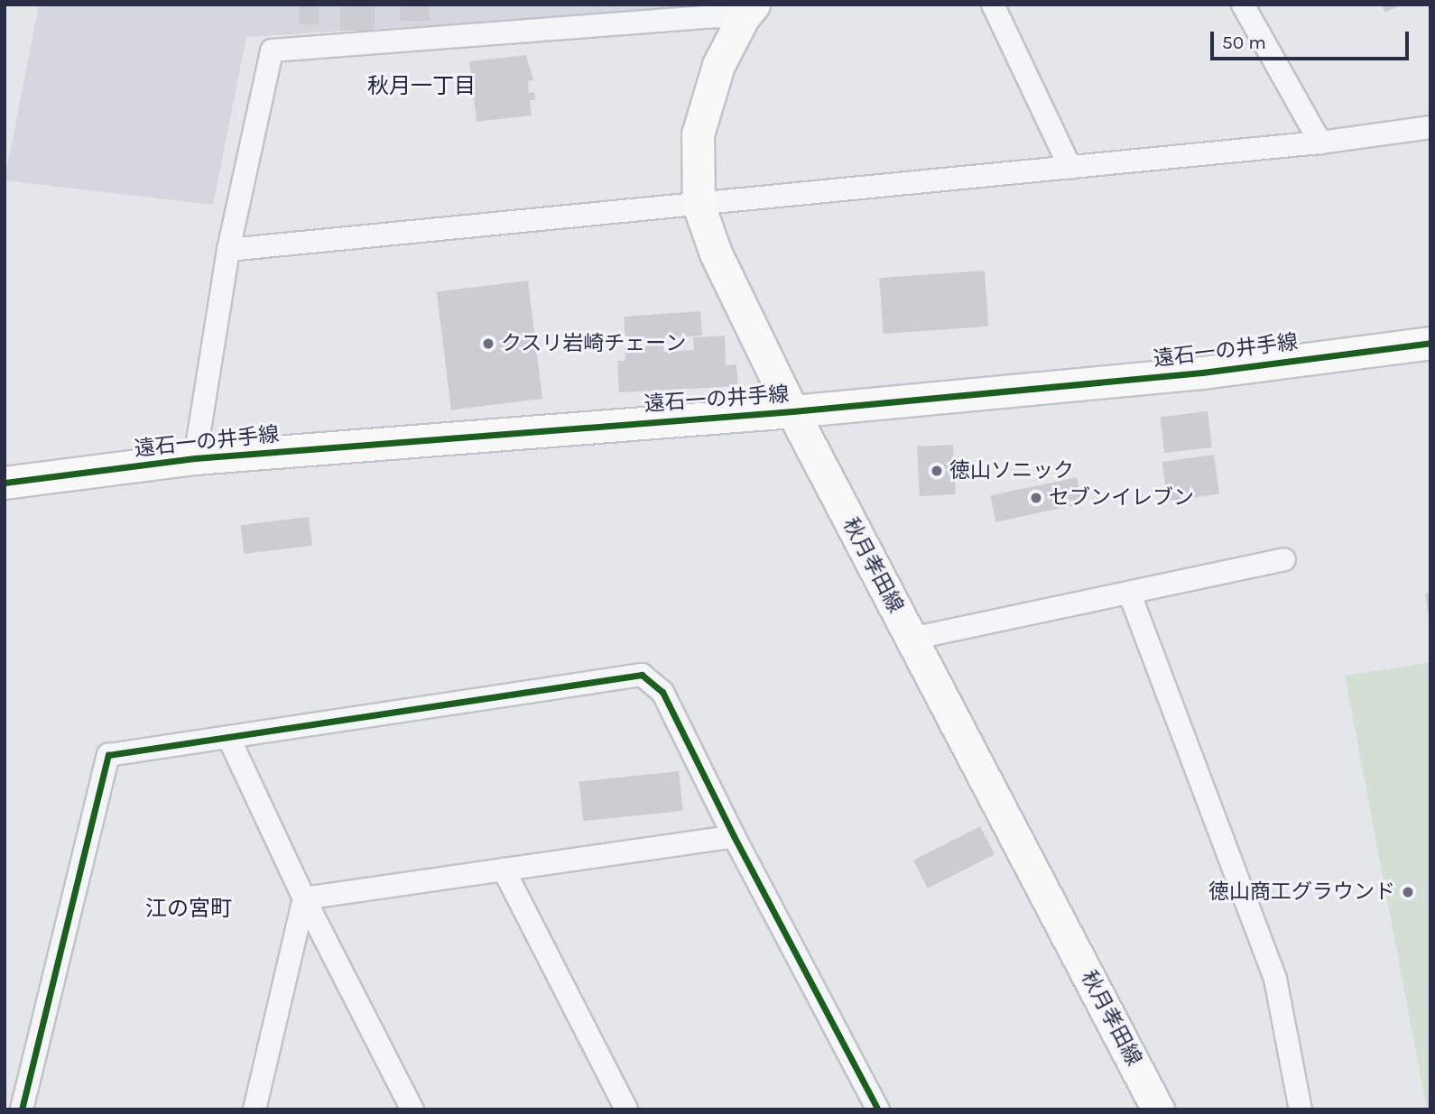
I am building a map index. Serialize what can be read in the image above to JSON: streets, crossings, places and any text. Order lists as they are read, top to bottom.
{
  "streets": {
    "street": ["遠石一の井手線", "秋月孝田線"]
  },
  "crossings": [
    ["遠石一の井手線", "秋月孝田線"]
  ],
  "districts": ["秋月一丁目", "江の宮町"],
  "places": [
    "クスリ岩崎チェーン",
    "徳山ソニック",
    "セブンイレブン",
    "徳山商工グラウンド"
  ],
  "scale_bar": "50 m"
}
